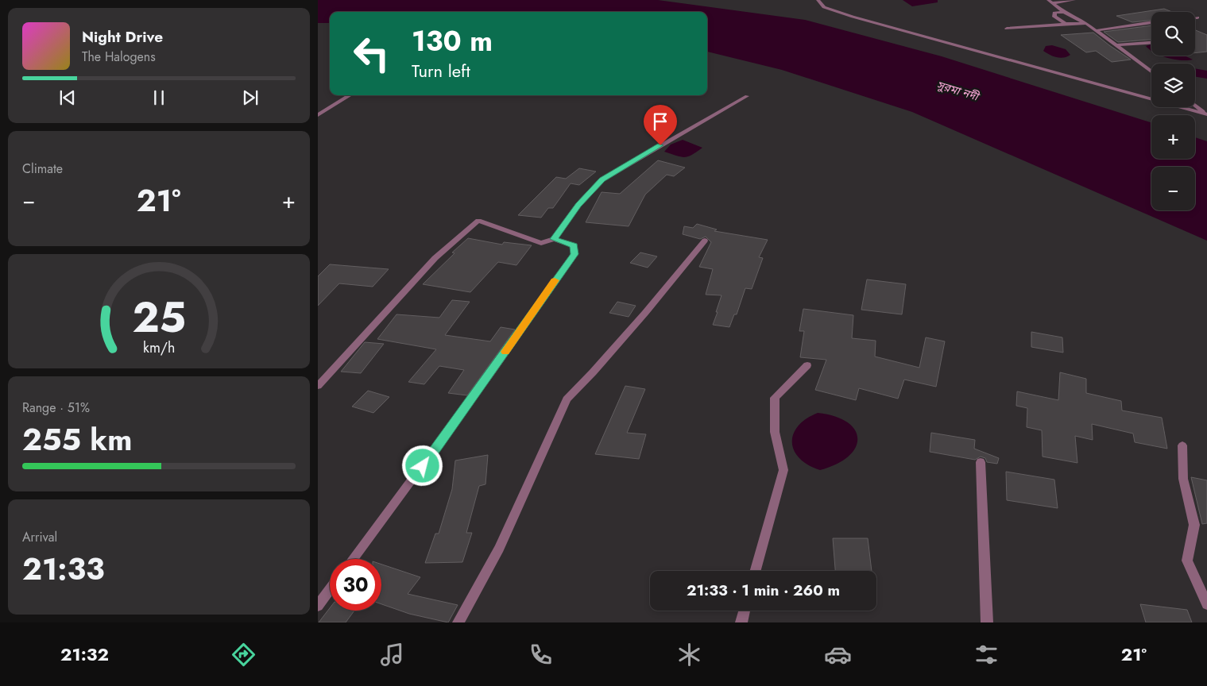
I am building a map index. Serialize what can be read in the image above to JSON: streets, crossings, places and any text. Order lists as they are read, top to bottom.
{
  "water": ["সুরমা নদী"],
  "page": {
    "map_buttons": ["+", "−"],
    "turn": ["130 m", "Turn left"],
    "song": ["Night Drive", "The Halogens"],
    "tile": [
      "Climate",
      ["Range · 51%", "255 km"],
      ["Arrival", "21:33"]
    ],
    "heat": ["−", "21°", "+"],
    "limit": "30",
    "trip": "21:33 · 1 min · 260 m",
    "tabs": ["21:32", "21°"],
    "gauge": ["25", "km/h"]
  }
}
